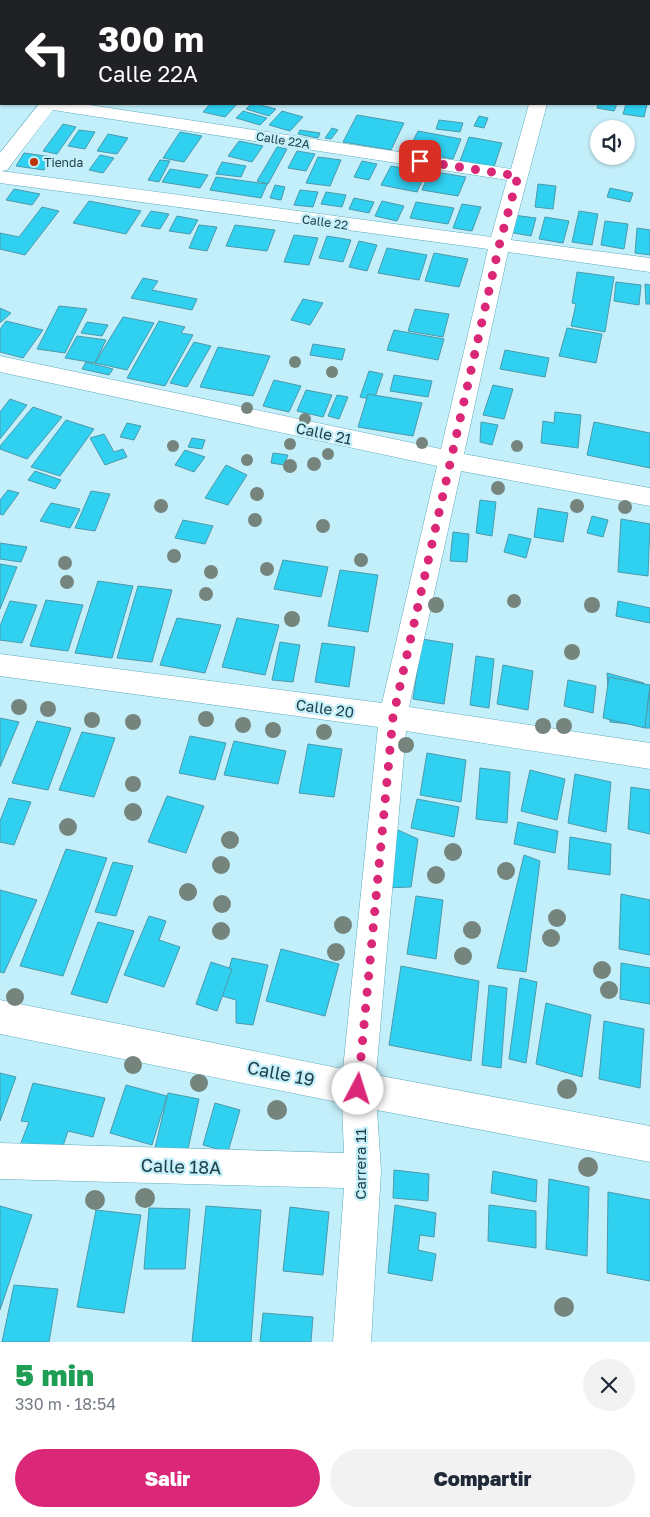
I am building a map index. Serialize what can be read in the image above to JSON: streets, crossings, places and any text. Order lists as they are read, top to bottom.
{
  "streets": {
    "street": [
      "Calle 22A",
      "Calle 22",
      "Calle 21",
      "Calle 20",
      "Calle 19",
      "Carrera 11",
      "Calle 18A"
    ]
  },
  "crossings": [
    ["Calle 22A", "Carrera 11"],
    ["Calle 22", "Carrera 11"],
    ["Calle 21", "Carrera 11"],
    ["Calle 20", "Carrera 11"],
    ["Calle 19", "Carrera 11"],
    ["Carrera 11", "Calle 18A"]
  ],
  "places": ["Tienda"],
  "page": {
    "turn": ["300 m", "Calle 22A"],
    "heading": ["5 min", "330 m · 18:54"],
    "buttons": ["Salir", "Compartir"]
  }
}
